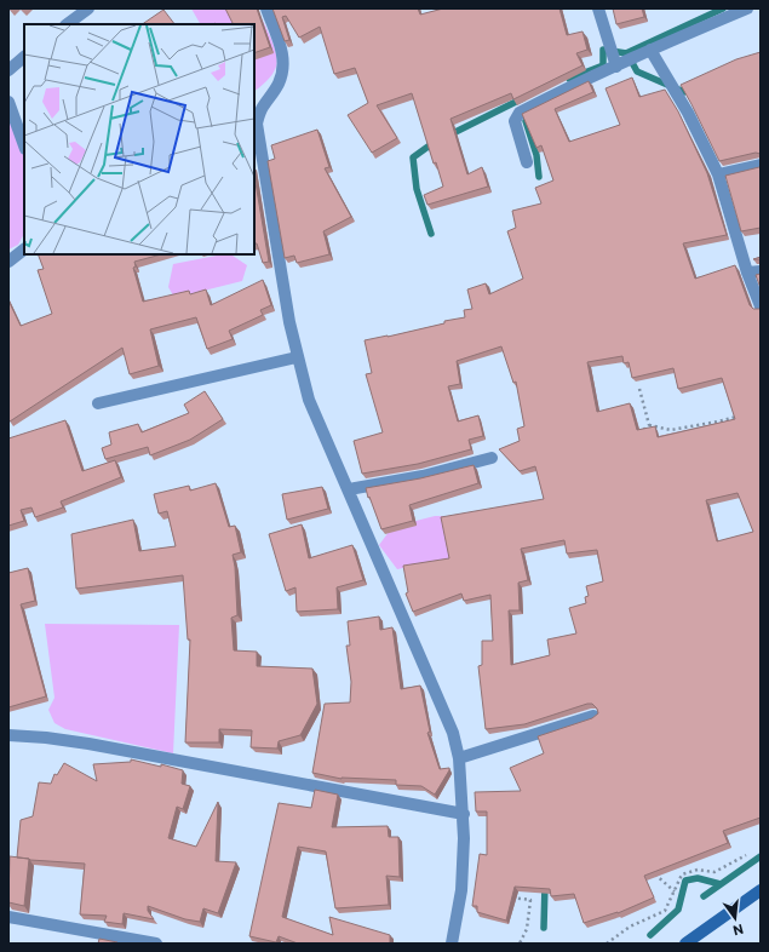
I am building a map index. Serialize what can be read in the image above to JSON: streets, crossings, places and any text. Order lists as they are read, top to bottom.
{
  "north": "bottom"
}
